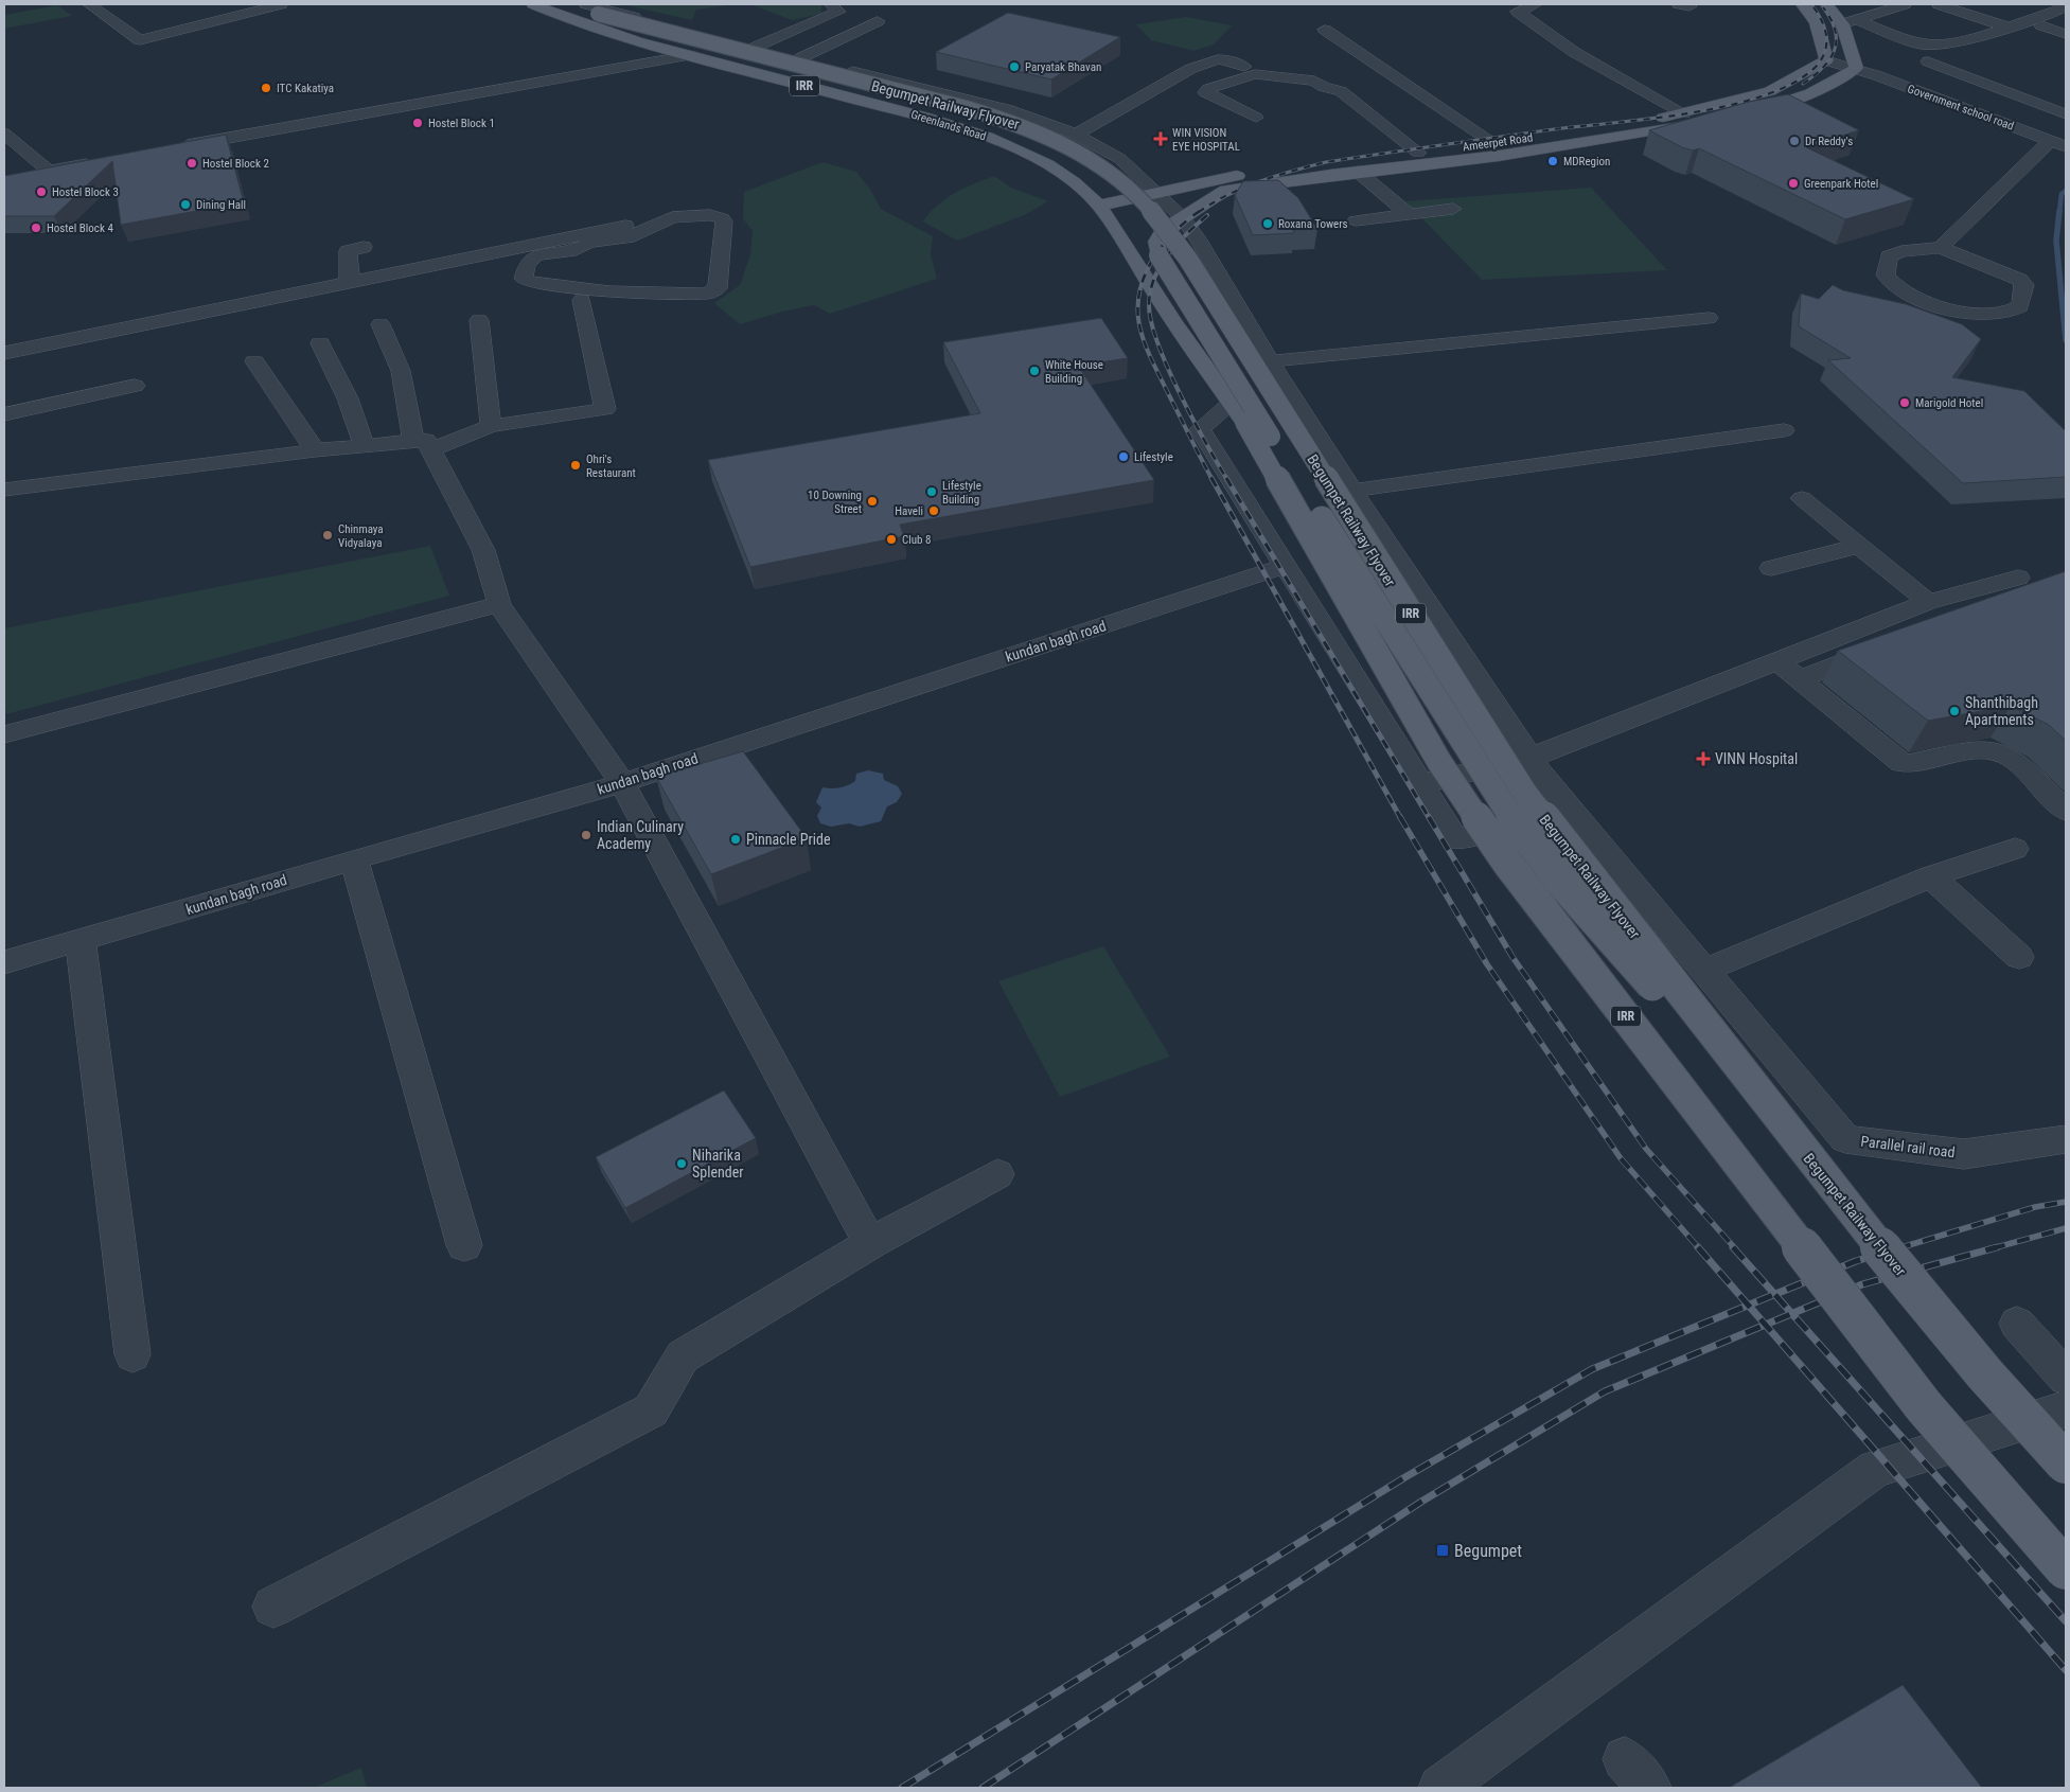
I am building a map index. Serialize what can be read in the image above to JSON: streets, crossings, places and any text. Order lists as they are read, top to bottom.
{
  "streets": {
    "main road": [
      "IRR",
      "Begumpet Railway Flyover",
      "Greenlands Road",
      "Ameerpet Road"
    ],
    "street": ["Government school road", "kundan bagh road", "Parallel rail road"]
  },
  "crossings": [
    ["IRR", "Begumpet Railway Flyover"],
    ["IRR", "Greenlands Road"],
    ["IRR", "Ameerpet Road"],
    ["Begumpet Railway Flyover", "Greenlands Road"],
    ["Government school road", "Ameerpet Road"],
    ["Greenlands Road", "Ameerpet Road"],
    ["Greenlands Road", "Parallel rail road"]
  ],
  "places": {
    "other": [
      "Paryatak Bhavan",
      "ITC Kakatiya",
      "Hostel Block 1",
      "Dr Reddy's",
      "MDRegion",
      "Hostel Block 2",
      "Greenpark Hotel",
      "Hostel Block 3",
      "Dining Hall",
      "Roxana Towers",
      "Hostel Block 4",
      "White House Building",
      "Marigold Hotel",
      "Lifestyle",
      "Ohri's Restaurant",
      "Lifestyle Building",
      "10 Downing Street",
      "Haveli",
      "Chinmaya Vidyalaya",
      "Club 8",
      "Shanthibagh Apartments",
      "Indian Culinary Academy",
      "Pinnacle Pride",
      "Niharika Splender"
    ],
    "health": ["WIN VISION EYE HOSPITAL", "VINN Hospital"],
    "transit": ["Begumpet"]
  }
}
